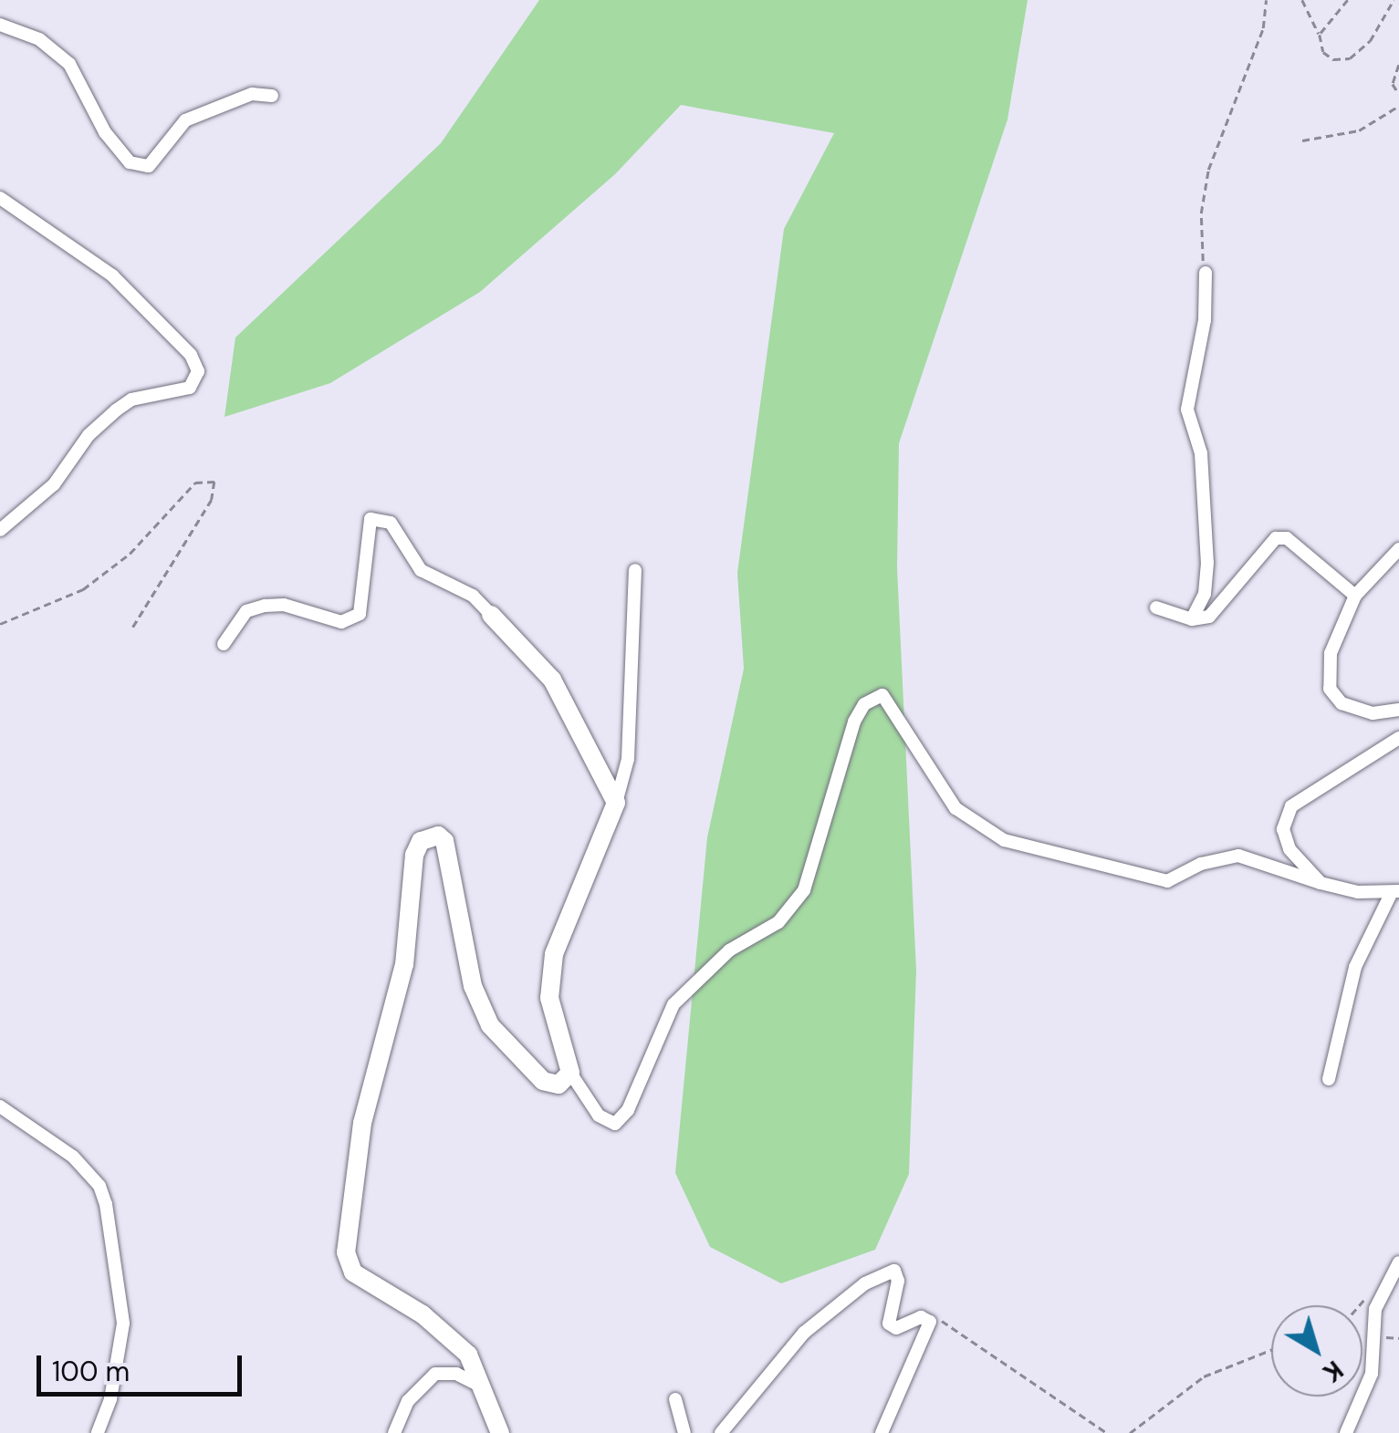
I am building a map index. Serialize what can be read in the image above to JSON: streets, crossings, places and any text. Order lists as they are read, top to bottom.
{
  "scale_bar": "100 m",
  "north": "bottom right"
}
